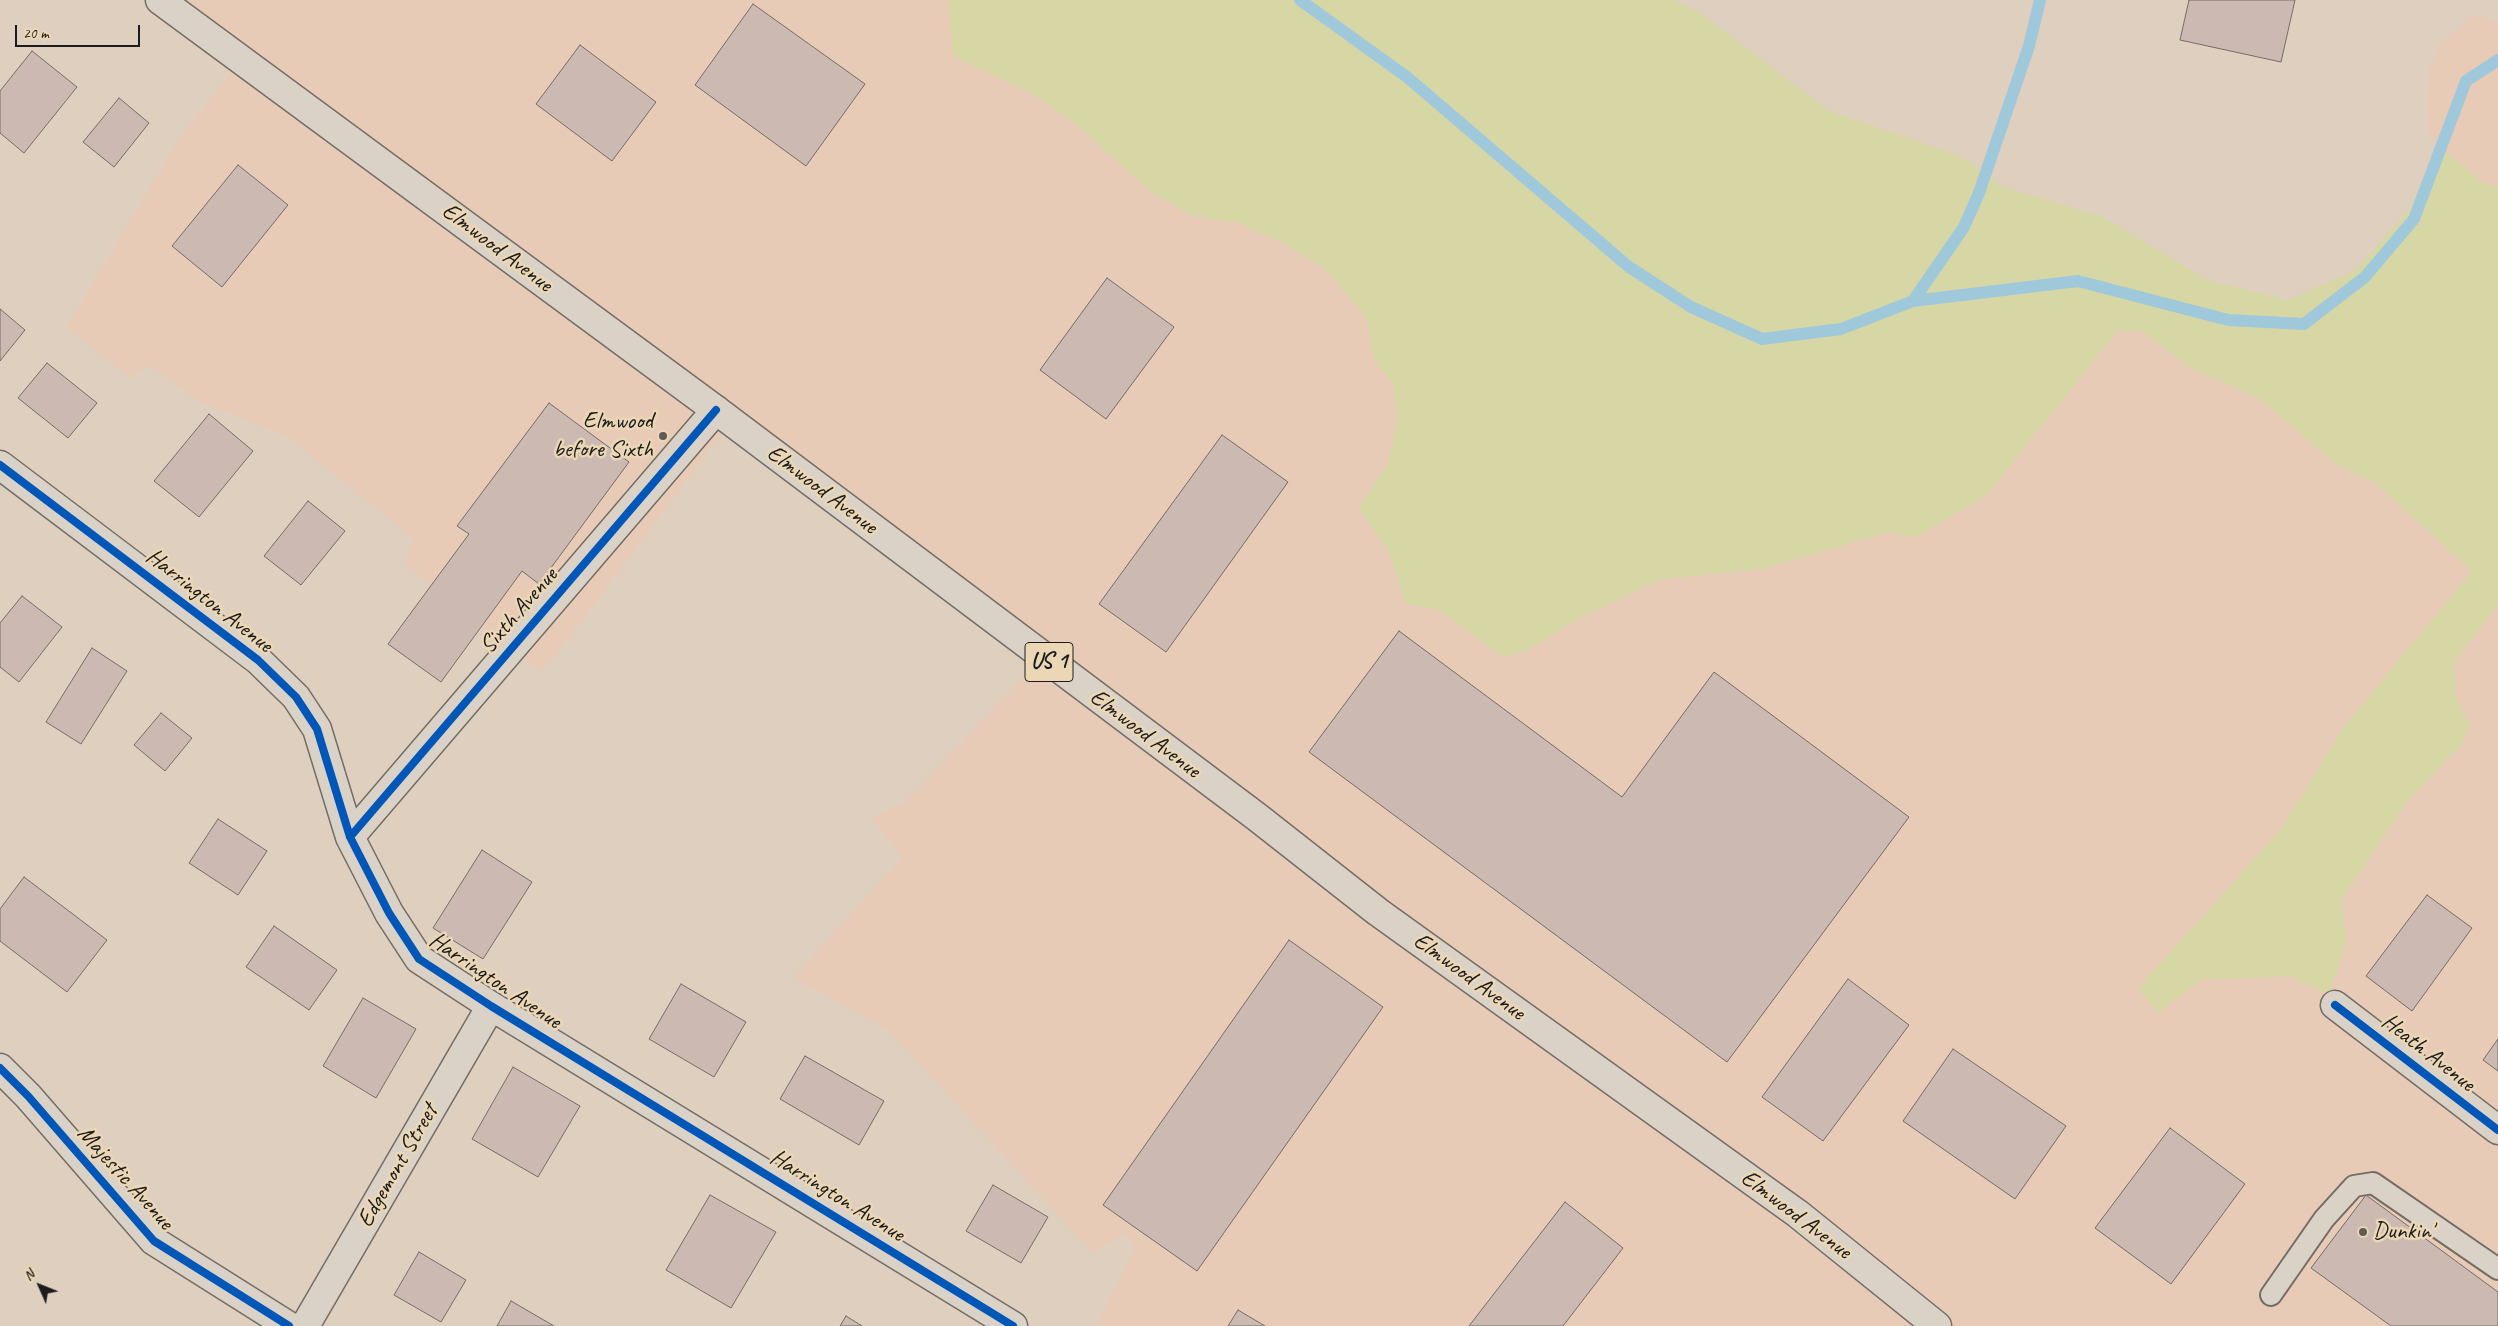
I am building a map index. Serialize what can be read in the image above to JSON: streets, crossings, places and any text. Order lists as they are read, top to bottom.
{
  "streets": {
    "street": [
      "Elmwood Avenue",
      "Harrington Avenue",
      "Sixth Avenue",
      "US 1",
      "Heath Avenue",
      "Edgemont Street",
      "Majestic Avenue"
    ]
  },
  "crossings": [
    ["Elmwood Avenue", "Sixth Avenue"],
    ["Harrington Avenue", "Sixth Avenue"],
    ["Harrington Avenue", "Edgemont Street"]
  ],
  "places": ["Elmwood before Sixth", "Dunkin'"],
  "scale_bar": "20 m",
  "north": "top left"
}
